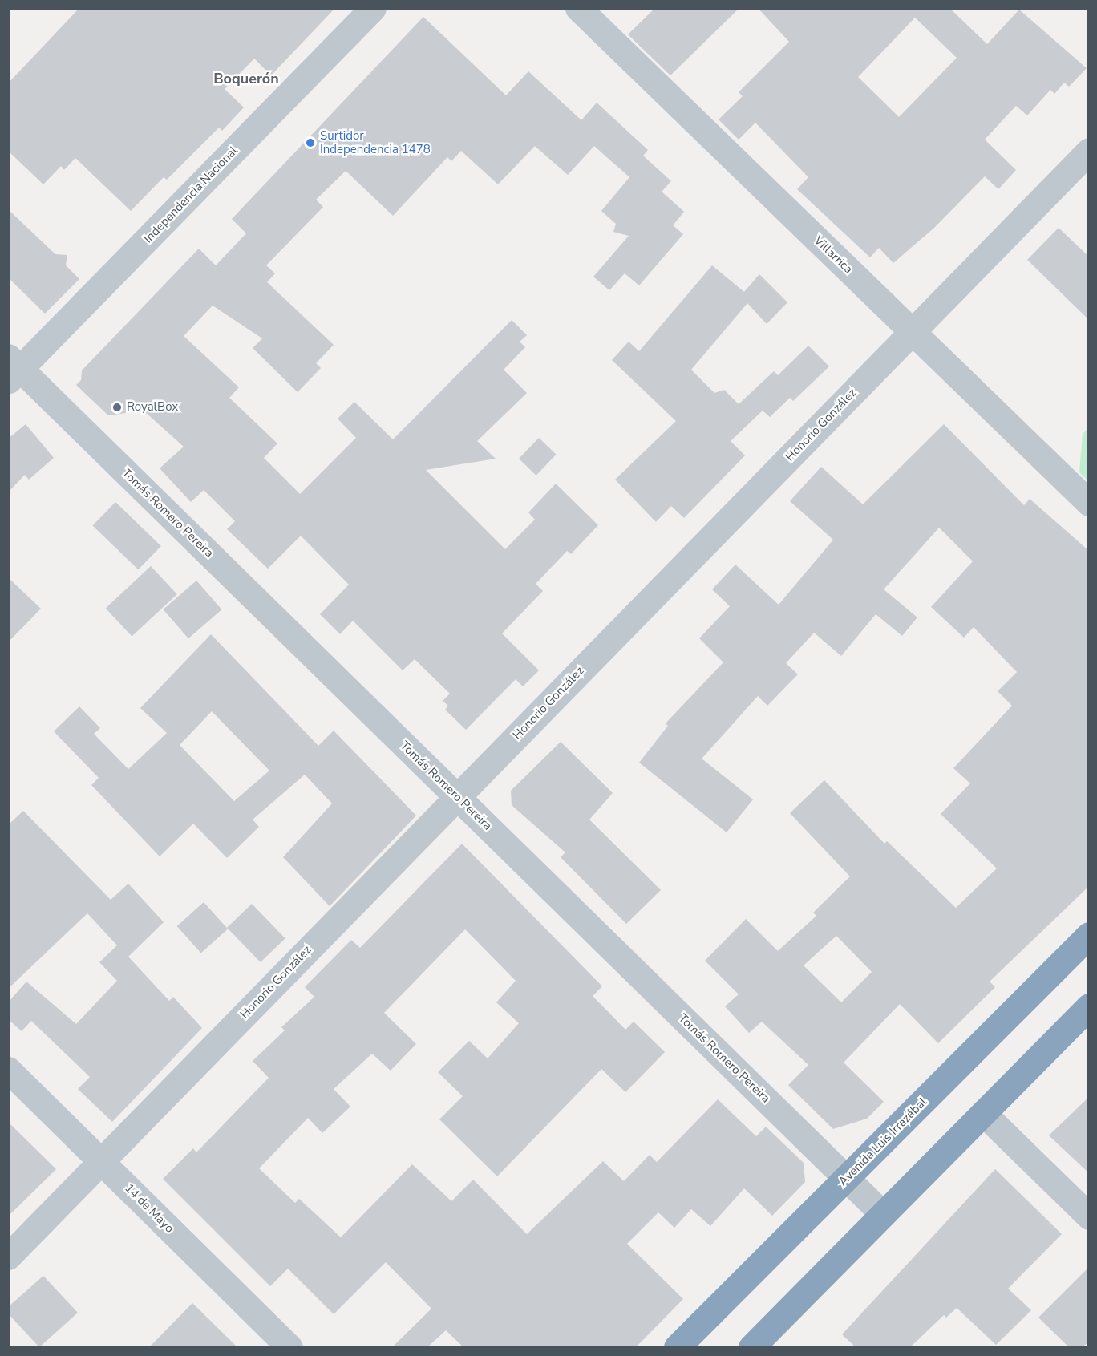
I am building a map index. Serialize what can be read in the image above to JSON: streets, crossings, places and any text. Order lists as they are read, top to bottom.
{
  "streets": {
    "highway": ["Avenida Luis Irrazábal"],
    "street": [
      "Independencia Nacional",
      "Villarrica",
      "Honorio González",
      "Tomás Romero Pereira",
      "14 de Mayo"
    ]
  },
  "crossings": [
    ["Independencia Nacional", "Tomás Romero Pereira"],
    ["Villarrica", "Honorio González"],
    ["Honorio González", "Tomás Romero Pereira"],
    ["Honorio González", "14 de Mayo"],
    ["Tomás Romero Pereira", "Avenida Luis Irrazábal"]
  ],
  "districts": ["Boquerón"],
  "places": ["Surtidor Independencia 1478", "RoyalBox"]
}
